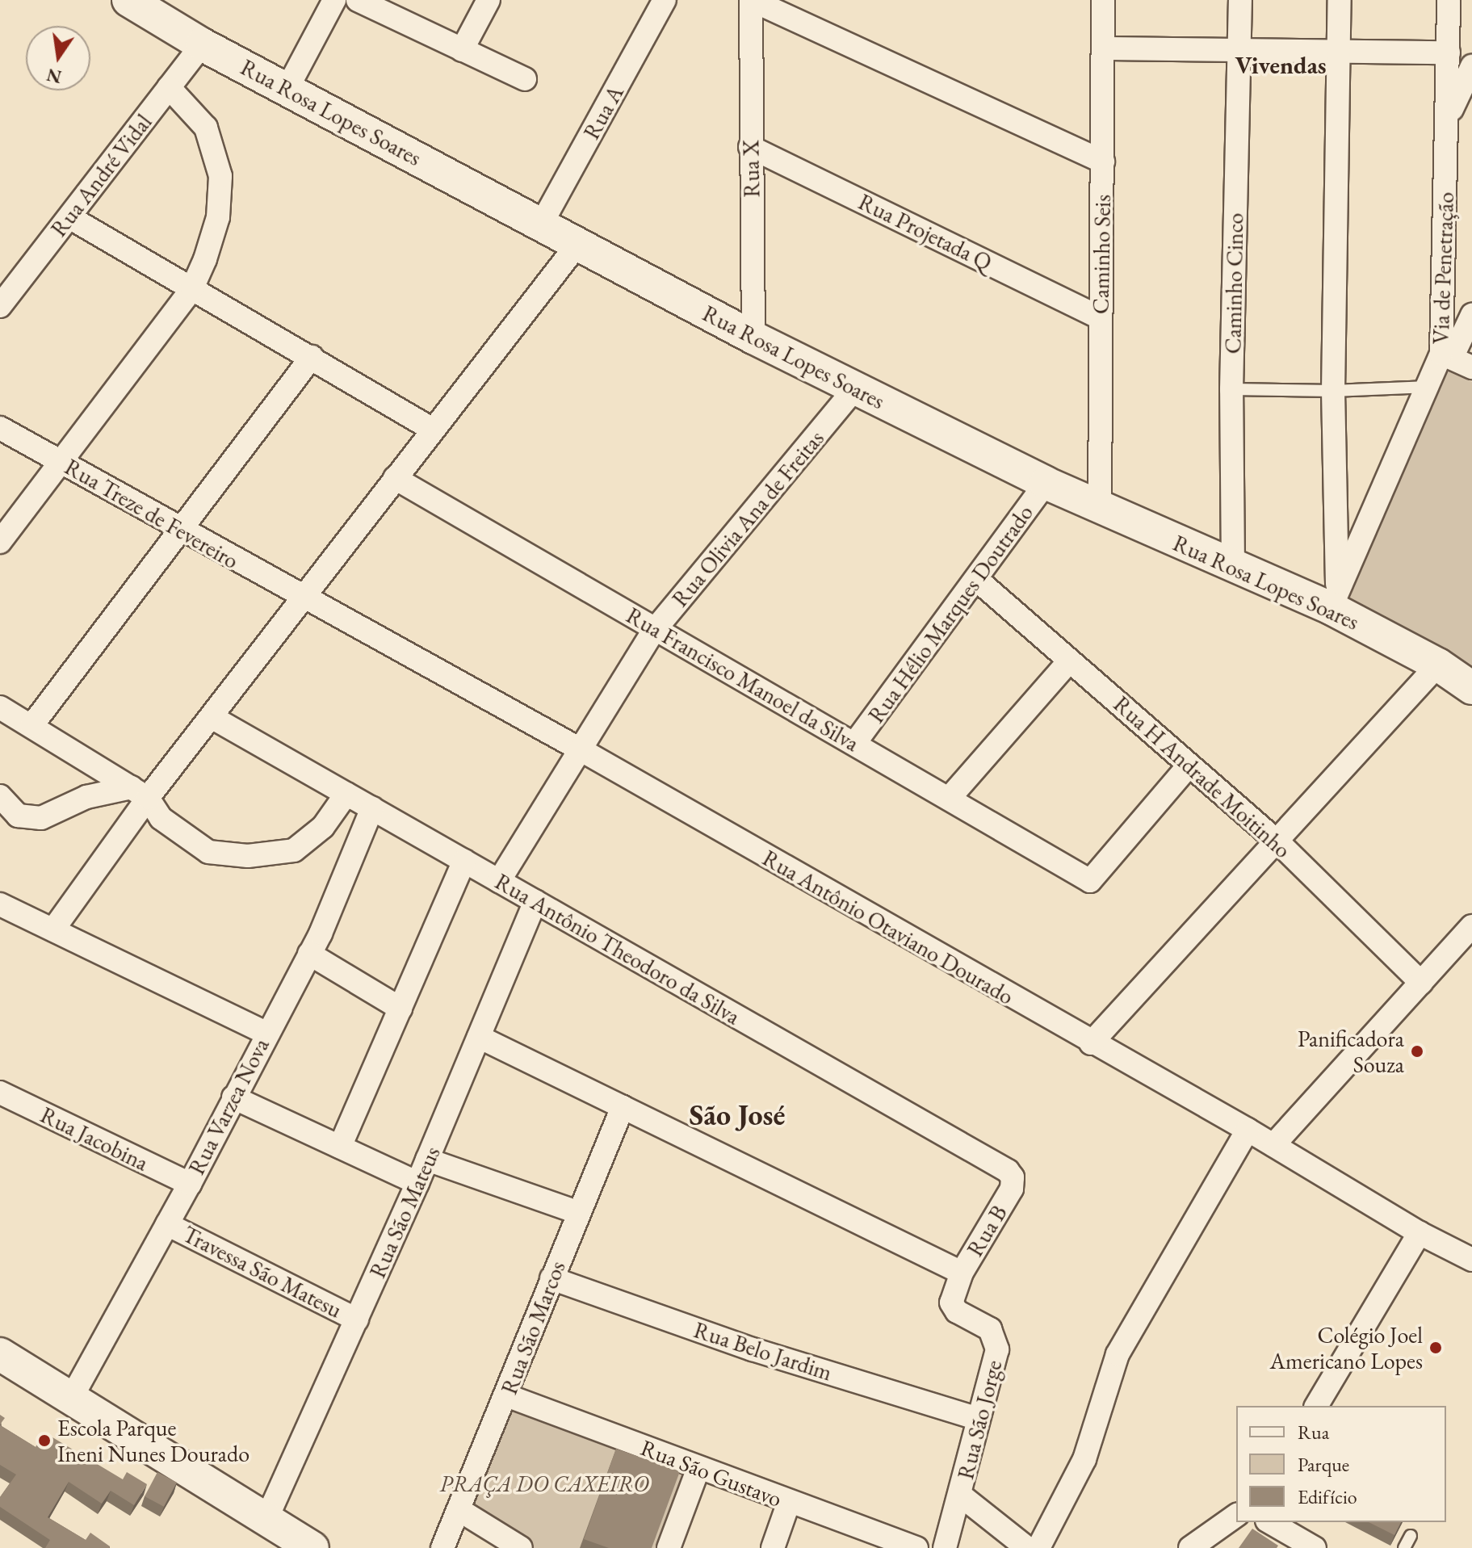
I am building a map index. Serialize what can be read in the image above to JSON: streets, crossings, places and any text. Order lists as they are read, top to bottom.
{
  "streets": {
    "street": [
      "Rua Rosa Lopes Soares",
      "Rua A",
      "Rua X",
      "Rua André Vidal",
      "Rua Projetada Q",
      "Caminho Seis",
      "Via de Penetração",
      "Caminho Cinco",
      "Rua Treze de Fevereiro",
      "Rua Olivia Ana de Freitas",
      "Rua Hélio Marques Doutrado",
      "Rua Francisco Manoel da Silva",
      "Rua H Andrade Moitinho",
      "Rua Antônio Otaviano Dourado",
      "Rua Antônio Theodoro da Silva",
      "Rua Varzea Nova",
      "Rua Jacobina",
      "Rua São Mateus",
      "Rua B",
      "Travessa São Matesu",
      "Rua São Marcos",
      "Rua Belo Jardim",
      "Rua São Jorge",
      "Rua São Gustavo"
    ]
  },
  "crossings": [
    ["Rua Rosa Lopes Soares", "Rua A"],
    ["Rua Rosa Lopes Soares", "Rua X"],
    ["Rua Rosa Lopes Soares", "Rua André Vidal"],
    ["Rua Rosa Lopes Soares", "Caminho Seis"],
    ["Rua Rosa Lopes Soares", "Via de Penetração"],
    ["Rua Rosa Lopes Soares", "Caminho Cinco"],
    ["Rua Rosa Lopes Soares", "Rua Olivia Ana de Freitas"],
    ["Rua Rosa Lopes Soares", "Rua Hélio Marques Doutrado"],
    ["Rua X", "Rua Projetada Q"],
    ["Rua Projetada Q", "Caminho Seis"],
    ["Rua Treze de Fevereiro", "Rua Antônio Otaviano Dourado"],
    ["Rua Olivia Ana de Freitas", "Rua Francisco Manoel da Silva"],
    ["Rua Olivia Ana de Freitas", "Rua Antônio Otaviano Dourado"],
    ["Rua Olivia Ana de Freitas", "Rua Antônio Theodoro da Silva"],
    ["Rua Hélio Marques Doutrado", "Rua Francisco Manoel da Silva"],
    ["Rua Hélio Marques Doutrado", "Rua H Andrade Moitinho"],
    ["Rua Francisco Manoel da Silva", "Rua H Andrade Moitinho"],
    ["Rua Antônio Theodoro da Silva", "Rua Varzea Nova"],
    ["Rua Antônio Theodoro da Silva", "Rua São Mateus"],
    ["Rua Antônio Theodoro da Silva", "Rua B"],
    ["Rua Varzea Nova", "Rua Jacobina"],
    ["Rua Varzea Nova", "Travessa São Matesu"],
    ["Rua São Mateus", "Travessa São Matesu"],
    ["Rua B", "Rua São Jorge"],
    ["Rua São Marcos", "Rua Belo Jardim"],
    ["Rua São Marcos", "Rua São Gustavo"],
    ["Rua Belo Jardim", "Rua São Jorge"]
  ],
  "districts": ["Vivendas", "São José"],
  "parks": ["PRAÇA DO CAXEIRO"],
  "places": ["Panificadora Souza", "Colégio Joel Americano Lopes", "Escola Parque Ineni Nunes Dourado"],
  "legend": ["Rua", "Parque", "Edifício"],
  "north": "bottom"
}
